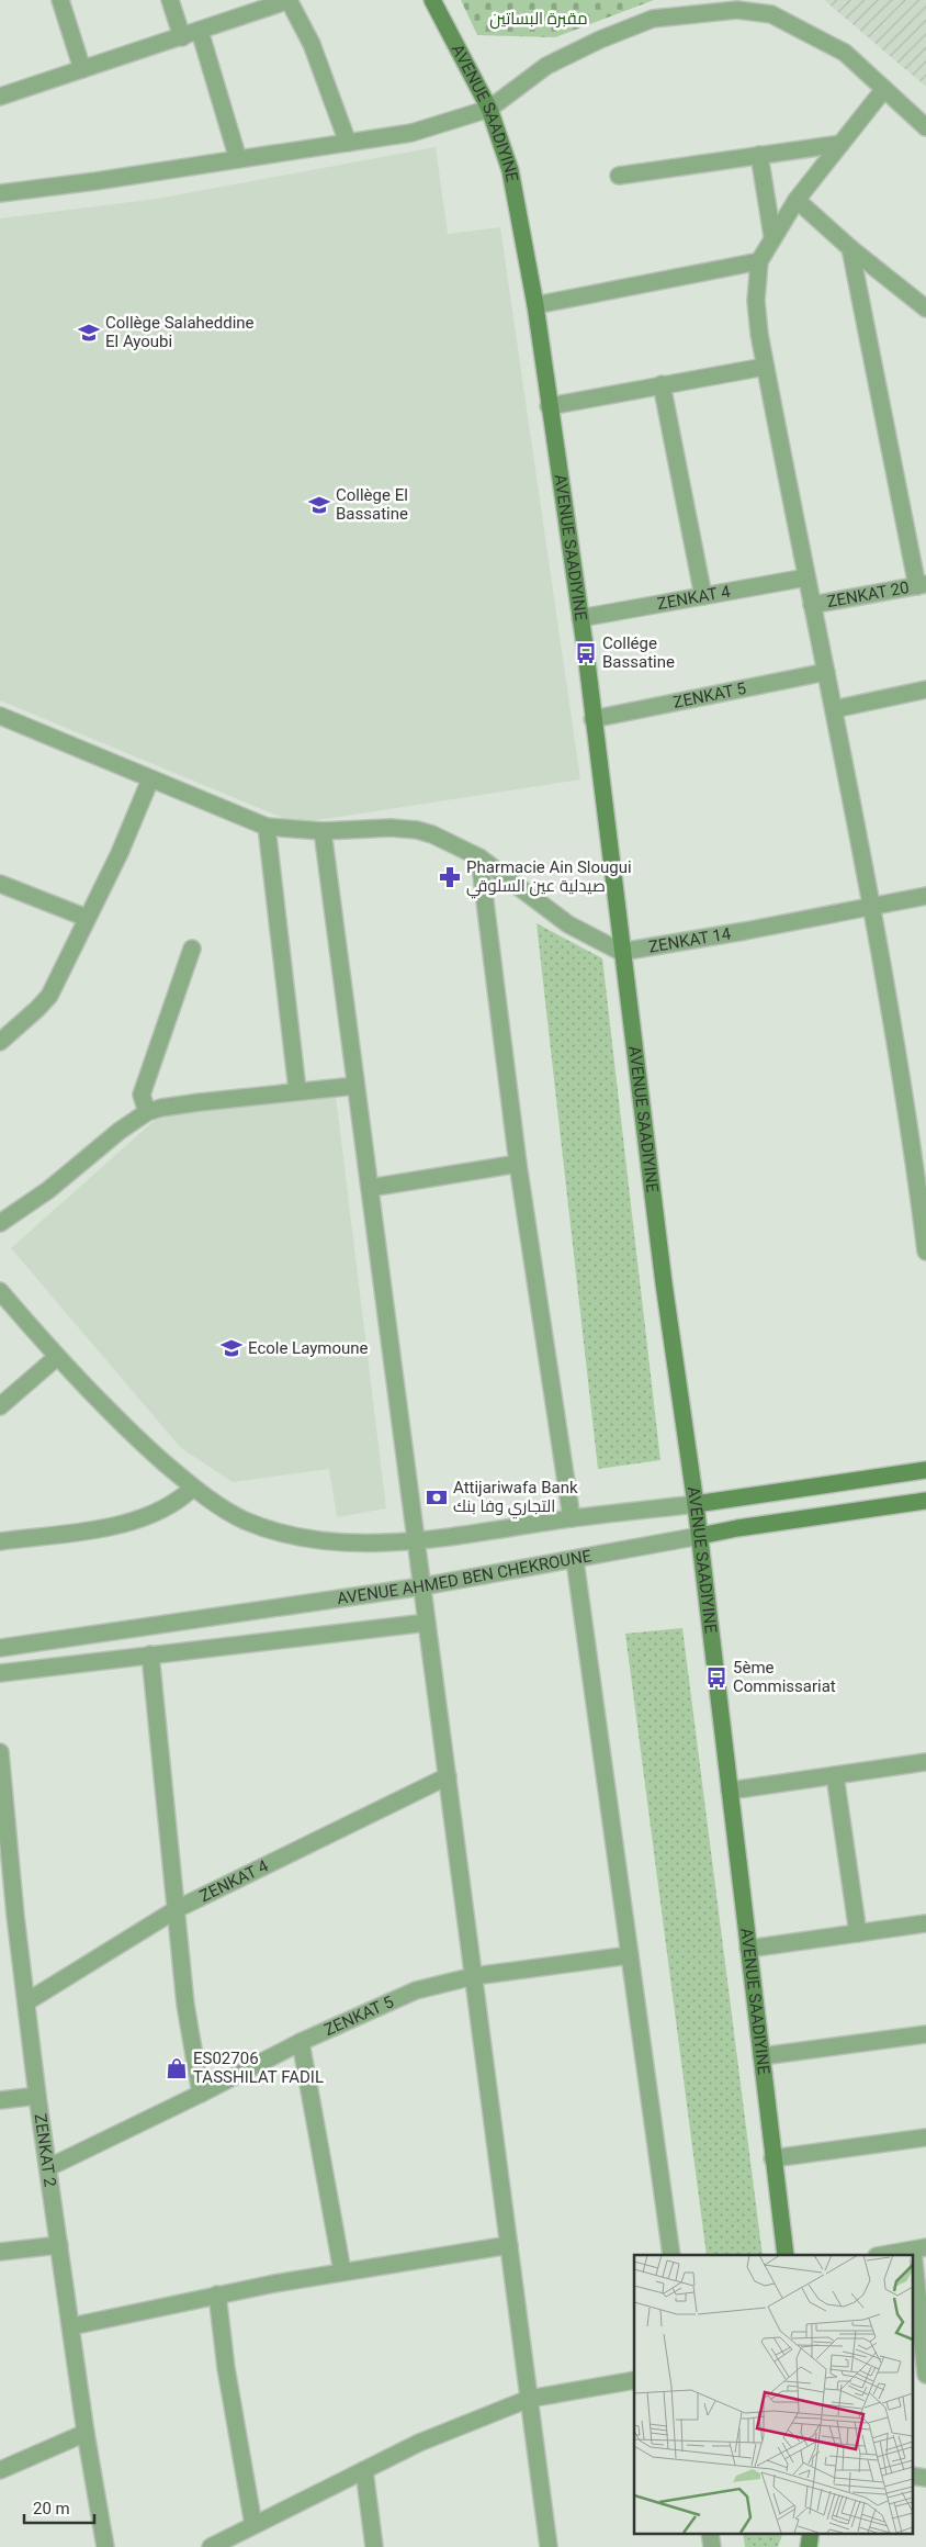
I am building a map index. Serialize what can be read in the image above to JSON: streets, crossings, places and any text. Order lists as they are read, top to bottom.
{
  "streets": {
    "main road": ["AVENUE SAADIYINE", "AVENUE AHMED BEN CHEKROUNE"],
    "street": [
      "ZENKAT 20",
      "ZENKAT 4",
      "ZENKAT 5",
      "ZENKAT 14",
      "ZENKAT 2"
    ]
  },
  "crossings": [
    ["AVENUE SAADIYINE", "ZENKAT 4"],
    ["AVENUE SAADIYINE", "ZENKAT 5"],
    ["AVENUE SAADIYINE", "ZENKAT 14"],
    ["AVENUE SAADIYINE", "AVENUE AHMED BEN CHEKROUNE"],
    ["ZENKAT 4", "ZENKAT 2"],
    ["ZENKAT 5", "ZENKAT 2"]
  ],
  "parks": ["مقبرة البساتين"],
  "places": {
    "school or university": ["Collège Salaheddine El Ayoubi", "Collège El Bassatine", "Ecole Laymoune"],
    "bus stop": ["Collége Bassatine", "5ème Commissariat"],
    "pharmacy": ["Pharmacie Ain Slougui صيدلية عين السلوقي"],
    "bank": ["Attijariwafa Bank التجاري وفا بنك"],
    "shop": ["ES02706 TASSHILAT FADIL"]
  },
  "scale_bar": "20 m"
}
